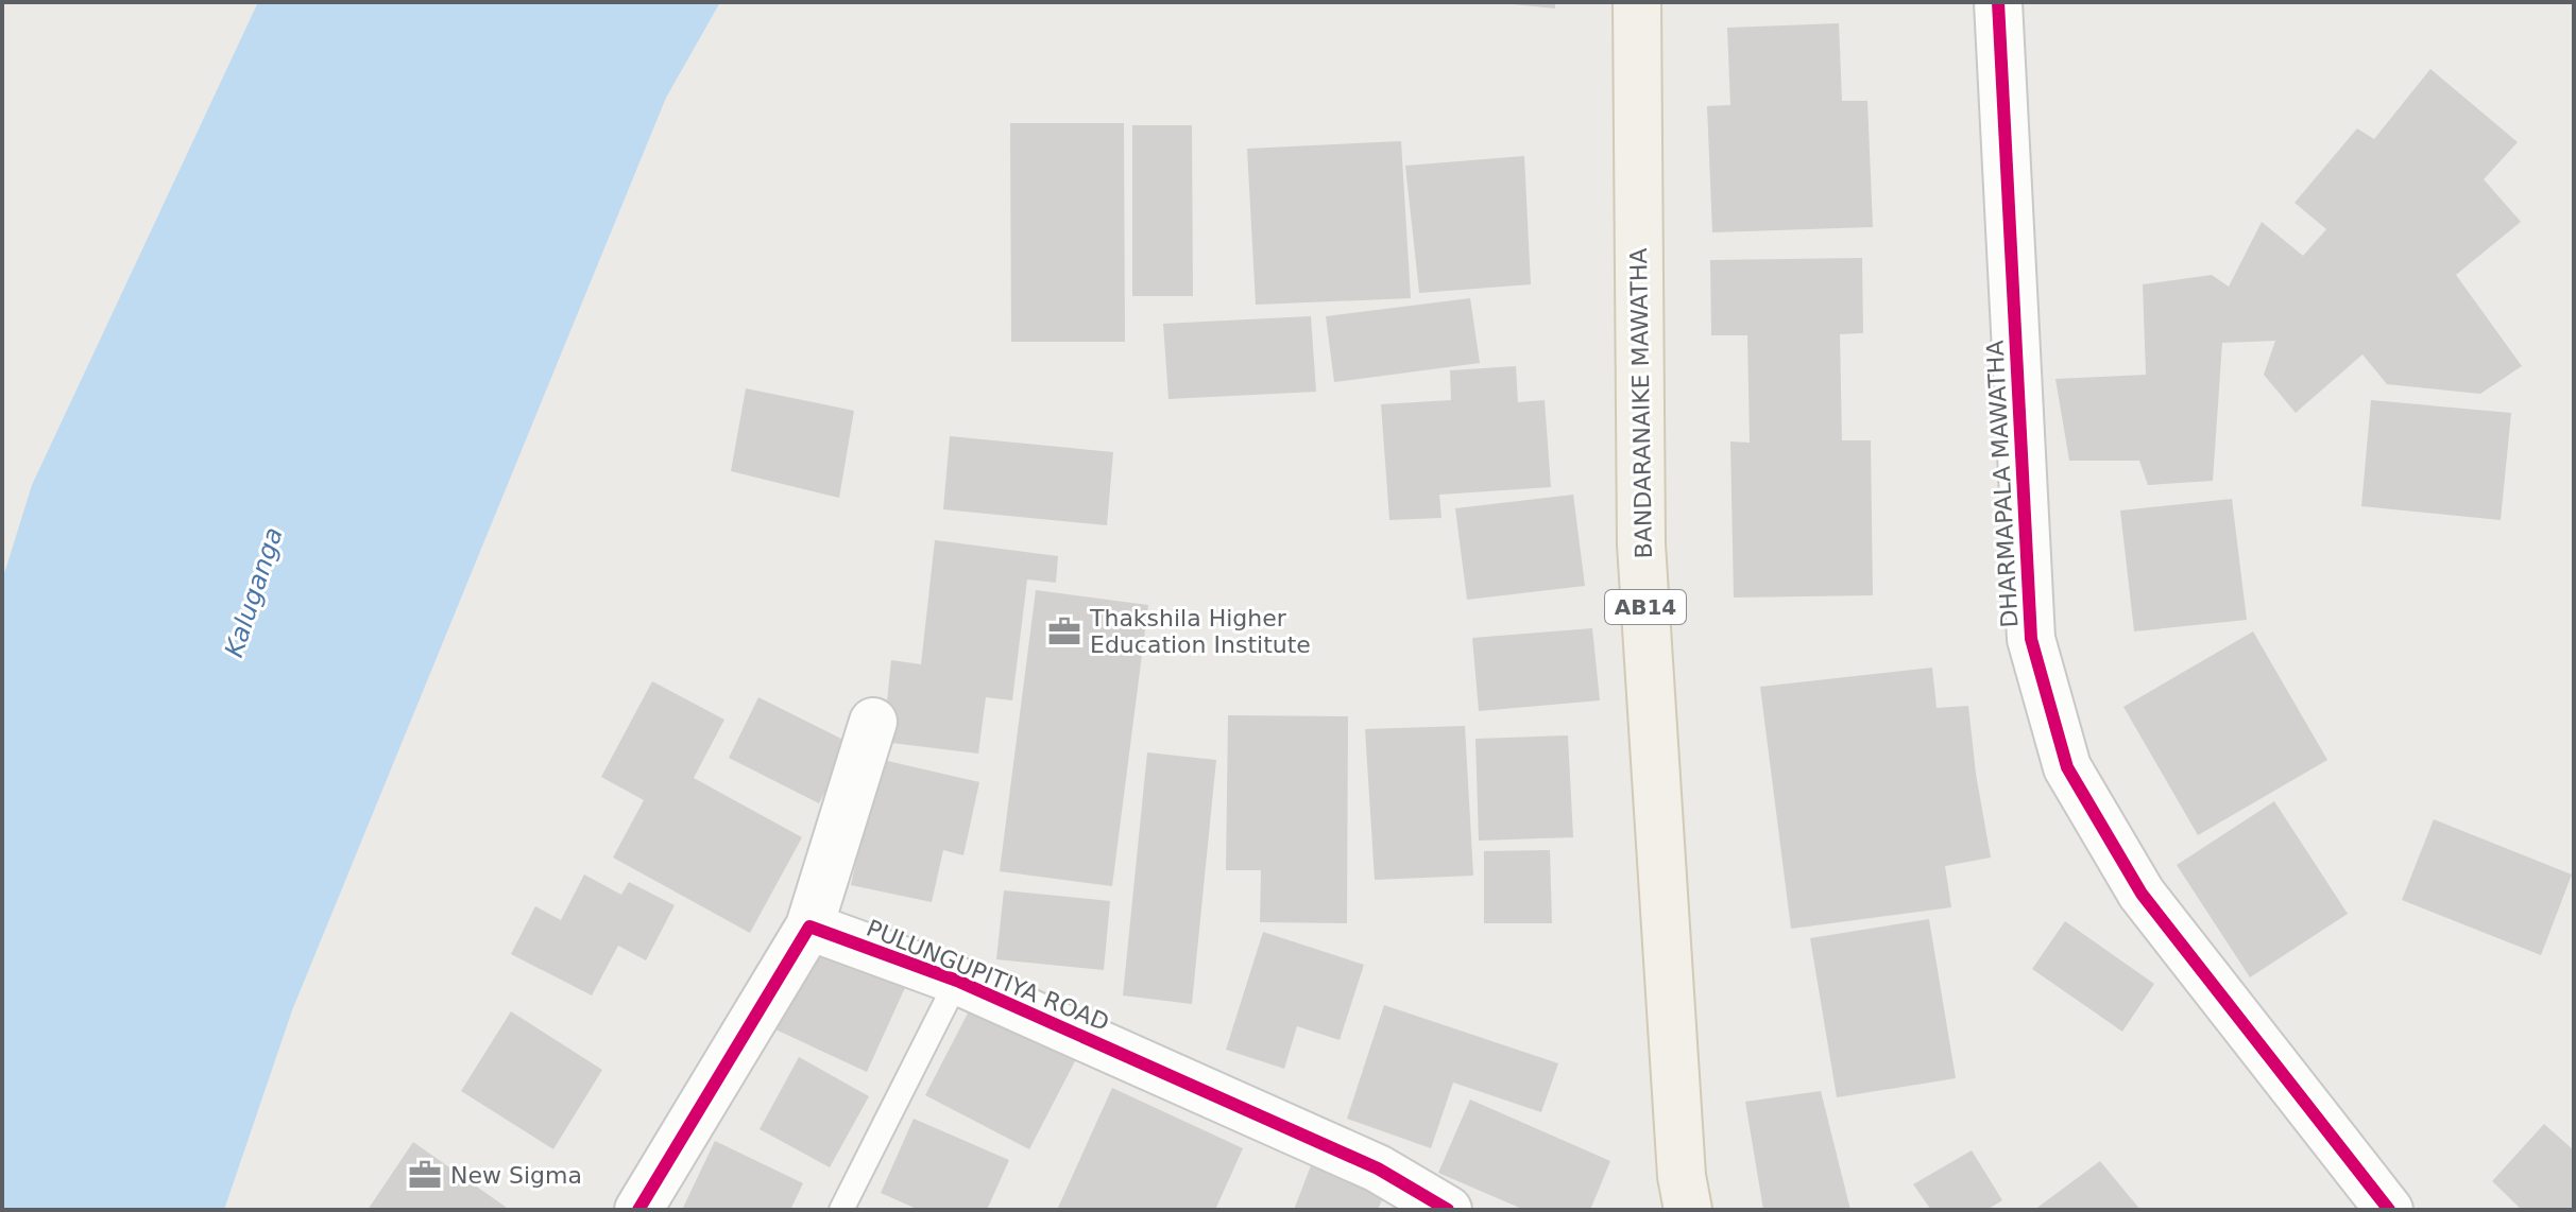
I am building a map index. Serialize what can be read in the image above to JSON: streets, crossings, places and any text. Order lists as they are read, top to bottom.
{
  "streets": {
    "main road": ["BANDARANAIKE MAWATHA", "AB14"],
    "street": ["DHARMAPALA MAWATHA", "PULUNGUPITIYA ROAD"]
  },
  "water": ["Kaluganga"],
  "places": {
    "office": ["Thakshila Higher Education Institute", "New Sigma"]
  }
}
